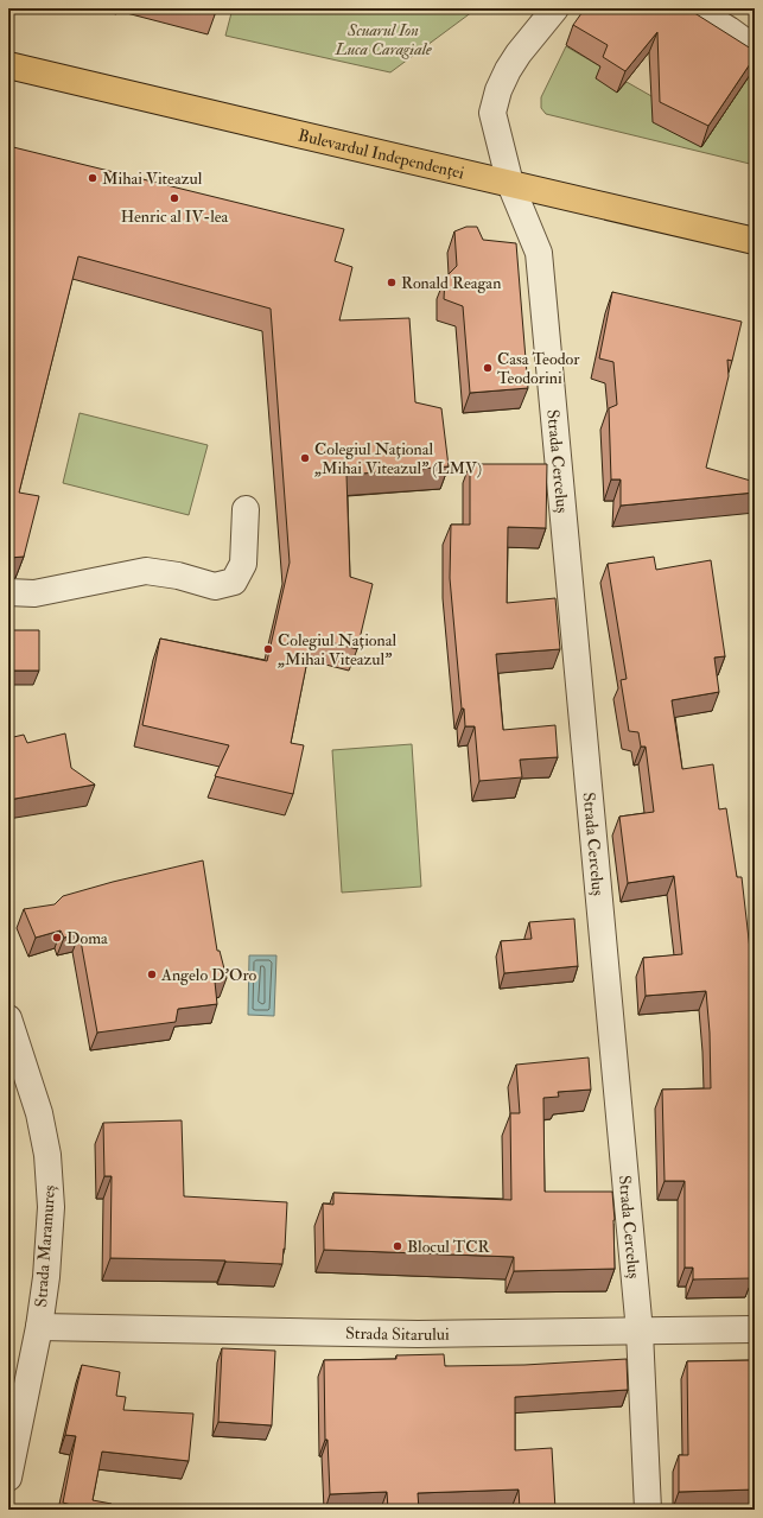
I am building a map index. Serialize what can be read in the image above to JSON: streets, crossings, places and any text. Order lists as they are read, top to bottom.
{
  "streets": {
    "main road": ["Bulevardul Independenței"],
    "street": ["Strada Cerceluș", "Strada Maramureș", "Strada Sitarului"]
  },
  "crossings": [
    ["Bulevardul Independenței", "Strada Cerceluș"],
    ["Strada Cerceluș", "Strada Sitarului"],
    ["Strada Maramureș", "Strada Sitarului"]
  ],
  "parks": ["Scuarul Ion Luca Caragiale"],
  "places": [
    "Mihai Viteazul",
    "Henric al IV-lea",
    "Ronald Reagan",
    "Casa Teodor Teodorini",
    "Colegiul Național „Mihai Viteazul” (LMV)",
    "Colegiul Național „Mihai Viteazul”",
    "Doma",
    "Angelo D’Oro",
    "Blocul TCR"
  ]
}
